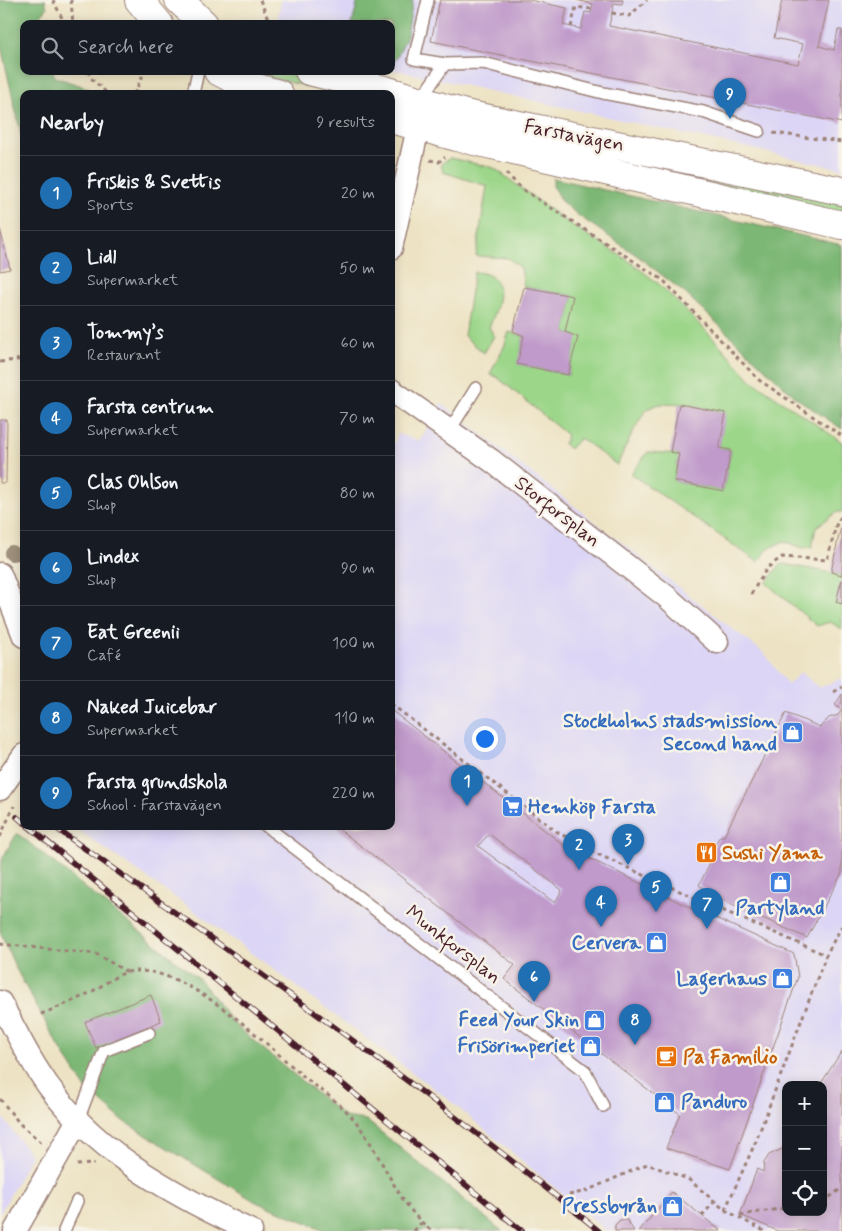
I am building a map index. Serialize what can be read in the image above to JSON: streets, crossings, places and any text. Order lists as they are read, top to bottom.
{
  "streets": {
    "street": ["Farstavägen", "Storforsplan"],
    "lane": ["Munkforsplan"]
  },
  "places": {
    "shop": [
      "Stockholms stadsmission Second hand",
      "Partyland",
      "Cervera",
      "Lagerhaus",
      "Feed Your Skin",
      "Frisörimperiet",
      "Panduro",
      "Pressbyrån"
    ],
    "supermarket": ["Hemköp Farsta"],
    "restaurant": ["Sushi Yama"],
    "cafe": ["Pa Familio"]
  },
  "page": {
    "search": "Search here",
    "pins": [
      "9",
      "1",
      "3",
      "2",
      "5",
      "4",
      "7",
      "6",
      "8"
    ],
    "heading": ["Nearby", "9 results"],
    "list": [
      {
        "mark": "1",
        "name": "Friskis & Svettis",
        "note": "Sports",
        "value": "20 m"
      },
      {
        "mark": "2",
        "name": "Lidl",
        "note": "Supermarket",
        "value": "50 m"
      },
      {
        "mark": "3",
        "name": "Tommy’s",
        "note": "Restaurant",
        "value": "60 m"
      },
      {
        "mark": "4",
        "name": "Farsta centrum",
        "note": "Supermarket",
        "value": "70 m"
      },
      {
        "mark": "5",
        "name": "Clas Ohlson",
        "note": "Shop",
        "value": "80 m"
      },
      {
        "mark": "6",
        "name": "Lindex",
        "note": "Shop",
        "value": "90 m"
      },
      {
        "mark": "7",
        "name": "Eat Greenii",
        "note": "Café",
        "value": "100 m"
      },
      {
        "mark": "8",
        "name": "Naked Juicebar",
        "note": "Supermarket",
        "value": "110 m"
      },
      {
        "mark": "9",
        "name": "Farsta grundskola",
        "note": "School · Farstavägen",
        "value": "220 m"
      }
    ],
    "map_buttons": ["+", "−"]
  }
}
